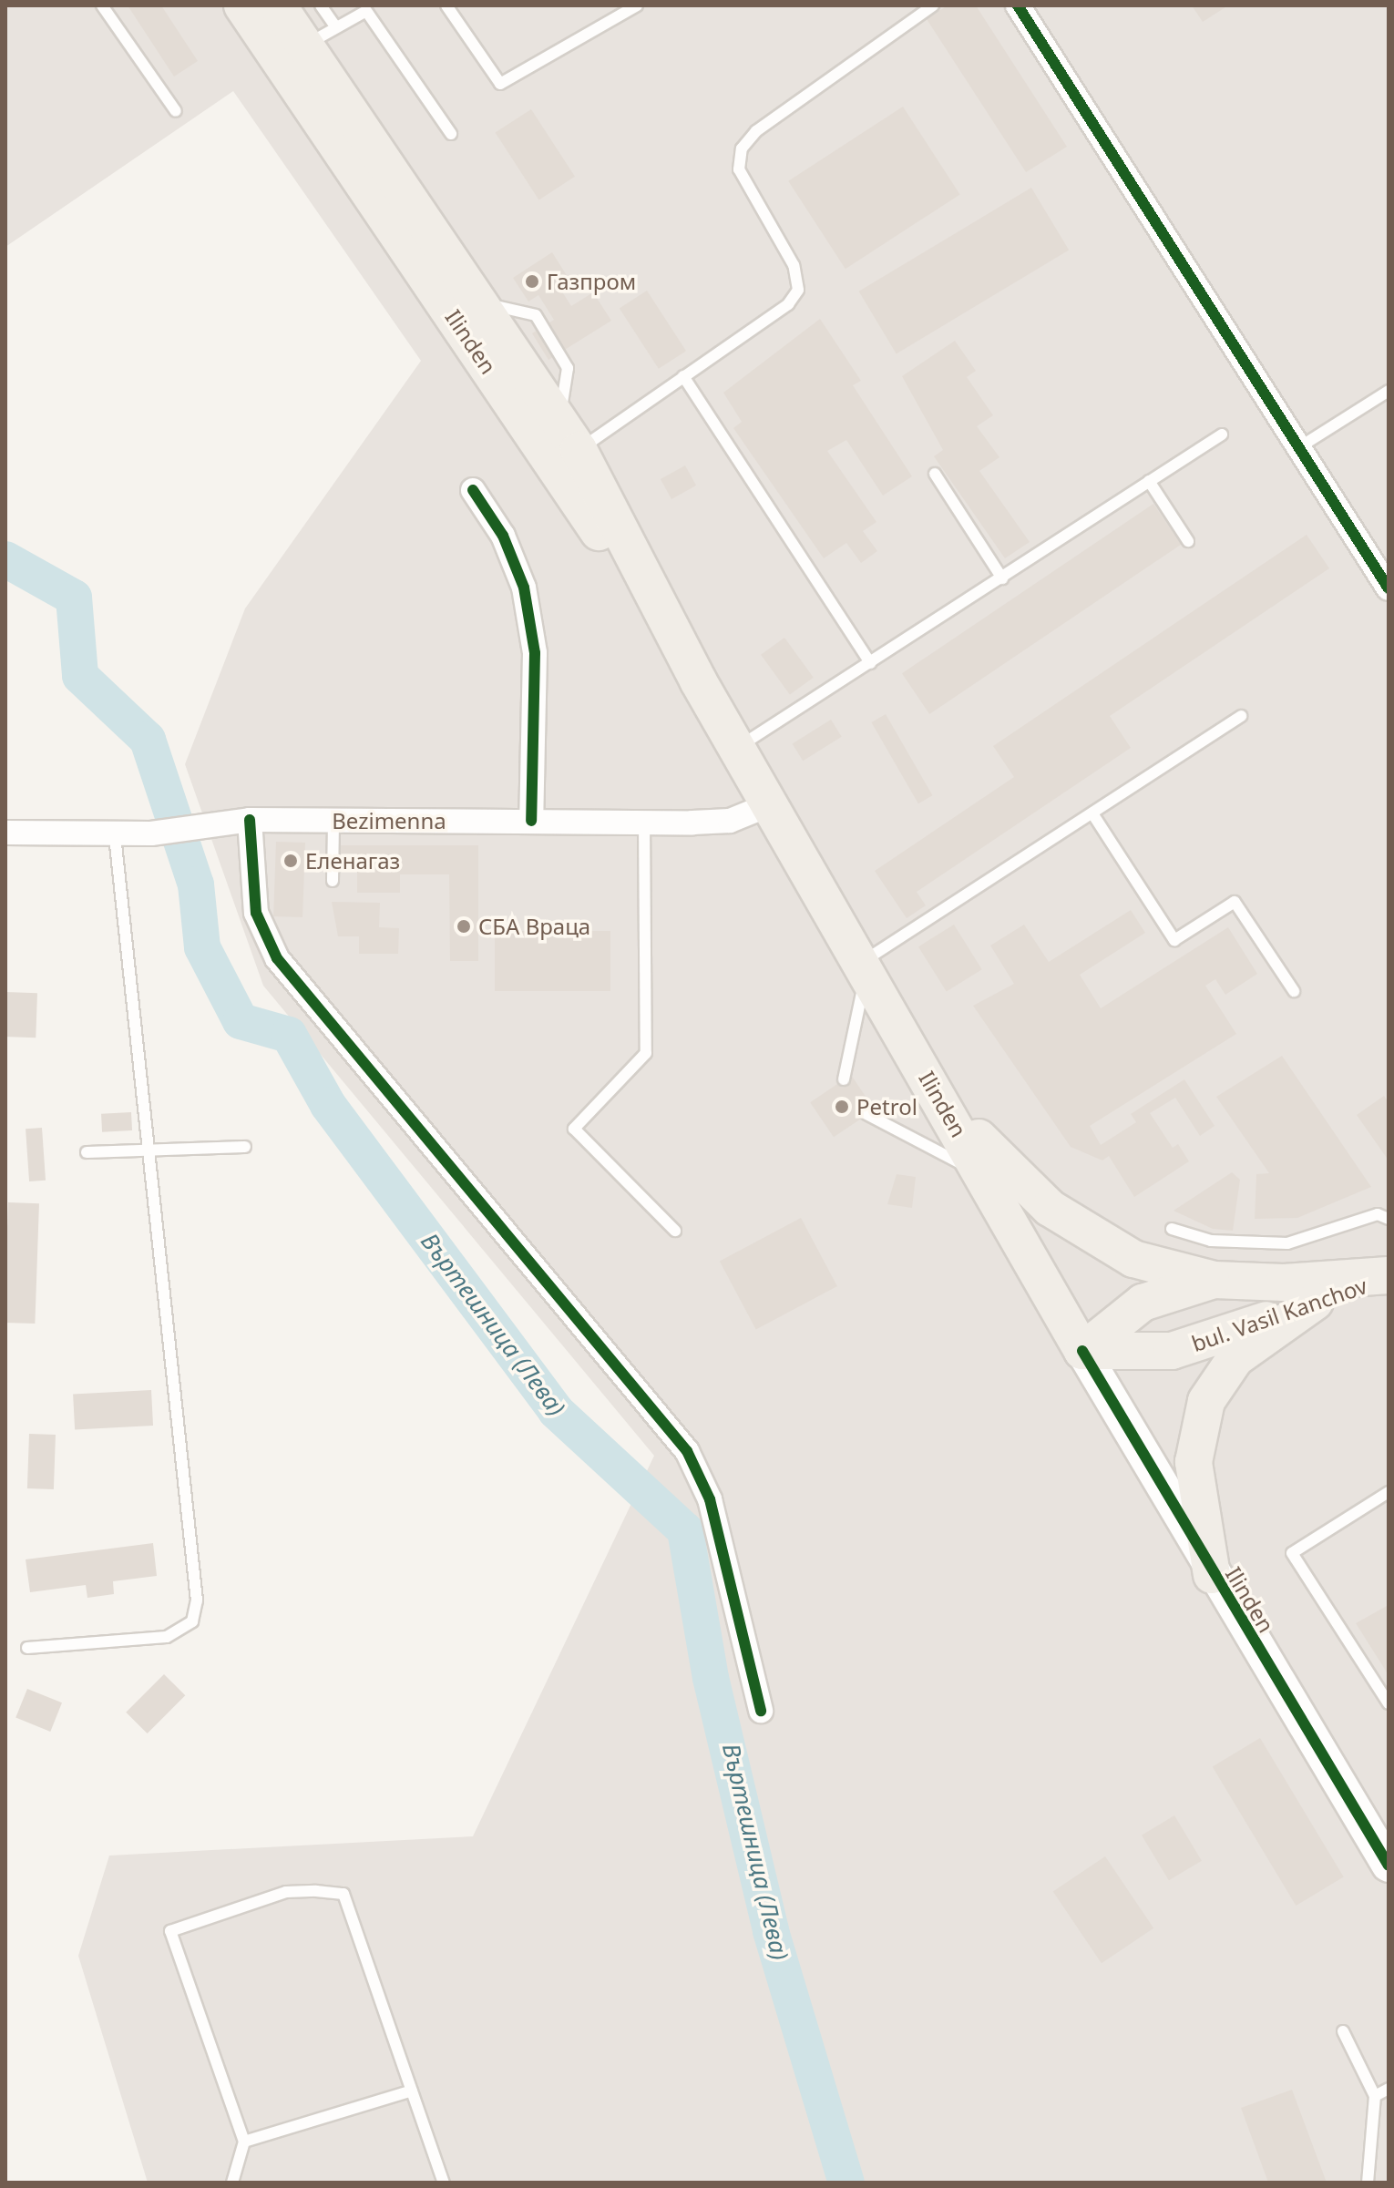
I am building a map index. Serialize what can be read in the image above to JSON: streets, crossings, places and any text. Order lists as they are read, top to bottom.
{
  "streets": {
    "main road": ["Ilinden", "bul. Vasil Kanchov"],
    "street": ["Bezimenna"]
  },
  "crossings": [
    ["Ilinden", "Bezimenna"],
    ["Ilinden", "bul. Vasil Kanchov"]
  ],
  "water": ["Въртешница (Лева)"],
  "places": [
    "Газпром",
    "Еленагаз",
    "СБА Враца",
    "Petrol"
  ]
}
